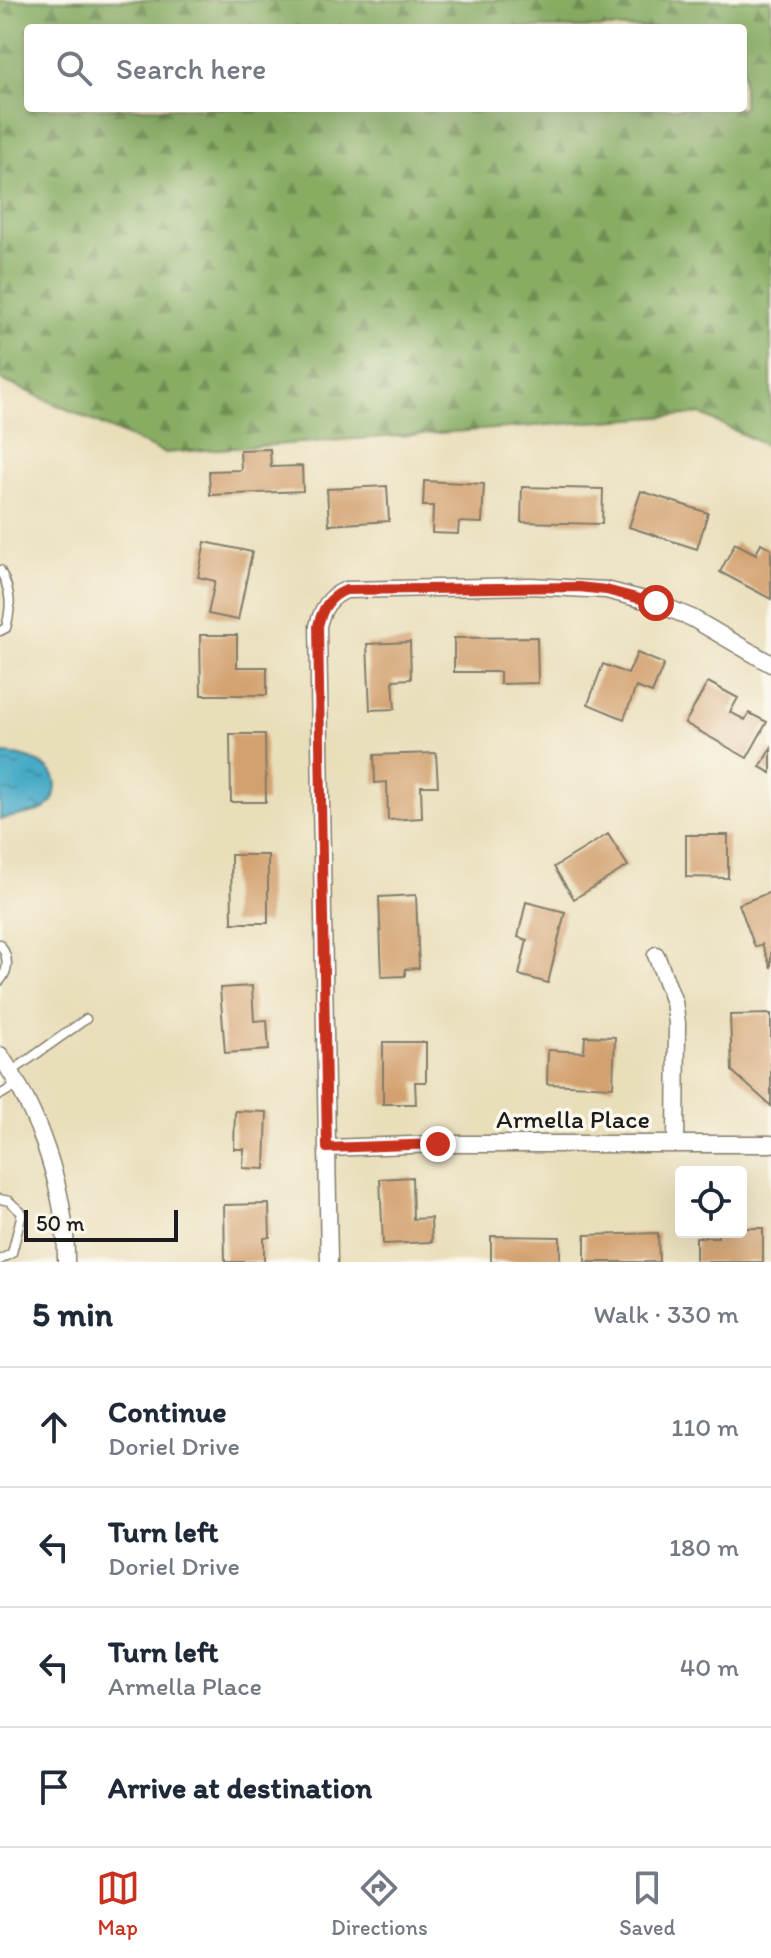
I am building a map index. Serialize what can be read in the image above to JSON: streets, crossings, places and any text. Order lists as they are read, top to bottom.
{
  "streets": {
    "street": ["Armella Place"]
  },
  "scale_bar": "50 m",
  "page": {
    "search": "Search here",
    "scale": "50 m",
    "heading": ["5 min", "Walk · 330 m"],
    "list": [
      ["Continue", "Doriel Drive", "110 m"],
      ["Turn left", "Doriel Drive", "180 m"],
      ["Turn left", "Armella Place", "40 m"],
      "Arrive at destination"
    ],
    "nav": ["Map", "Directions", "Saved"]
  }
}
